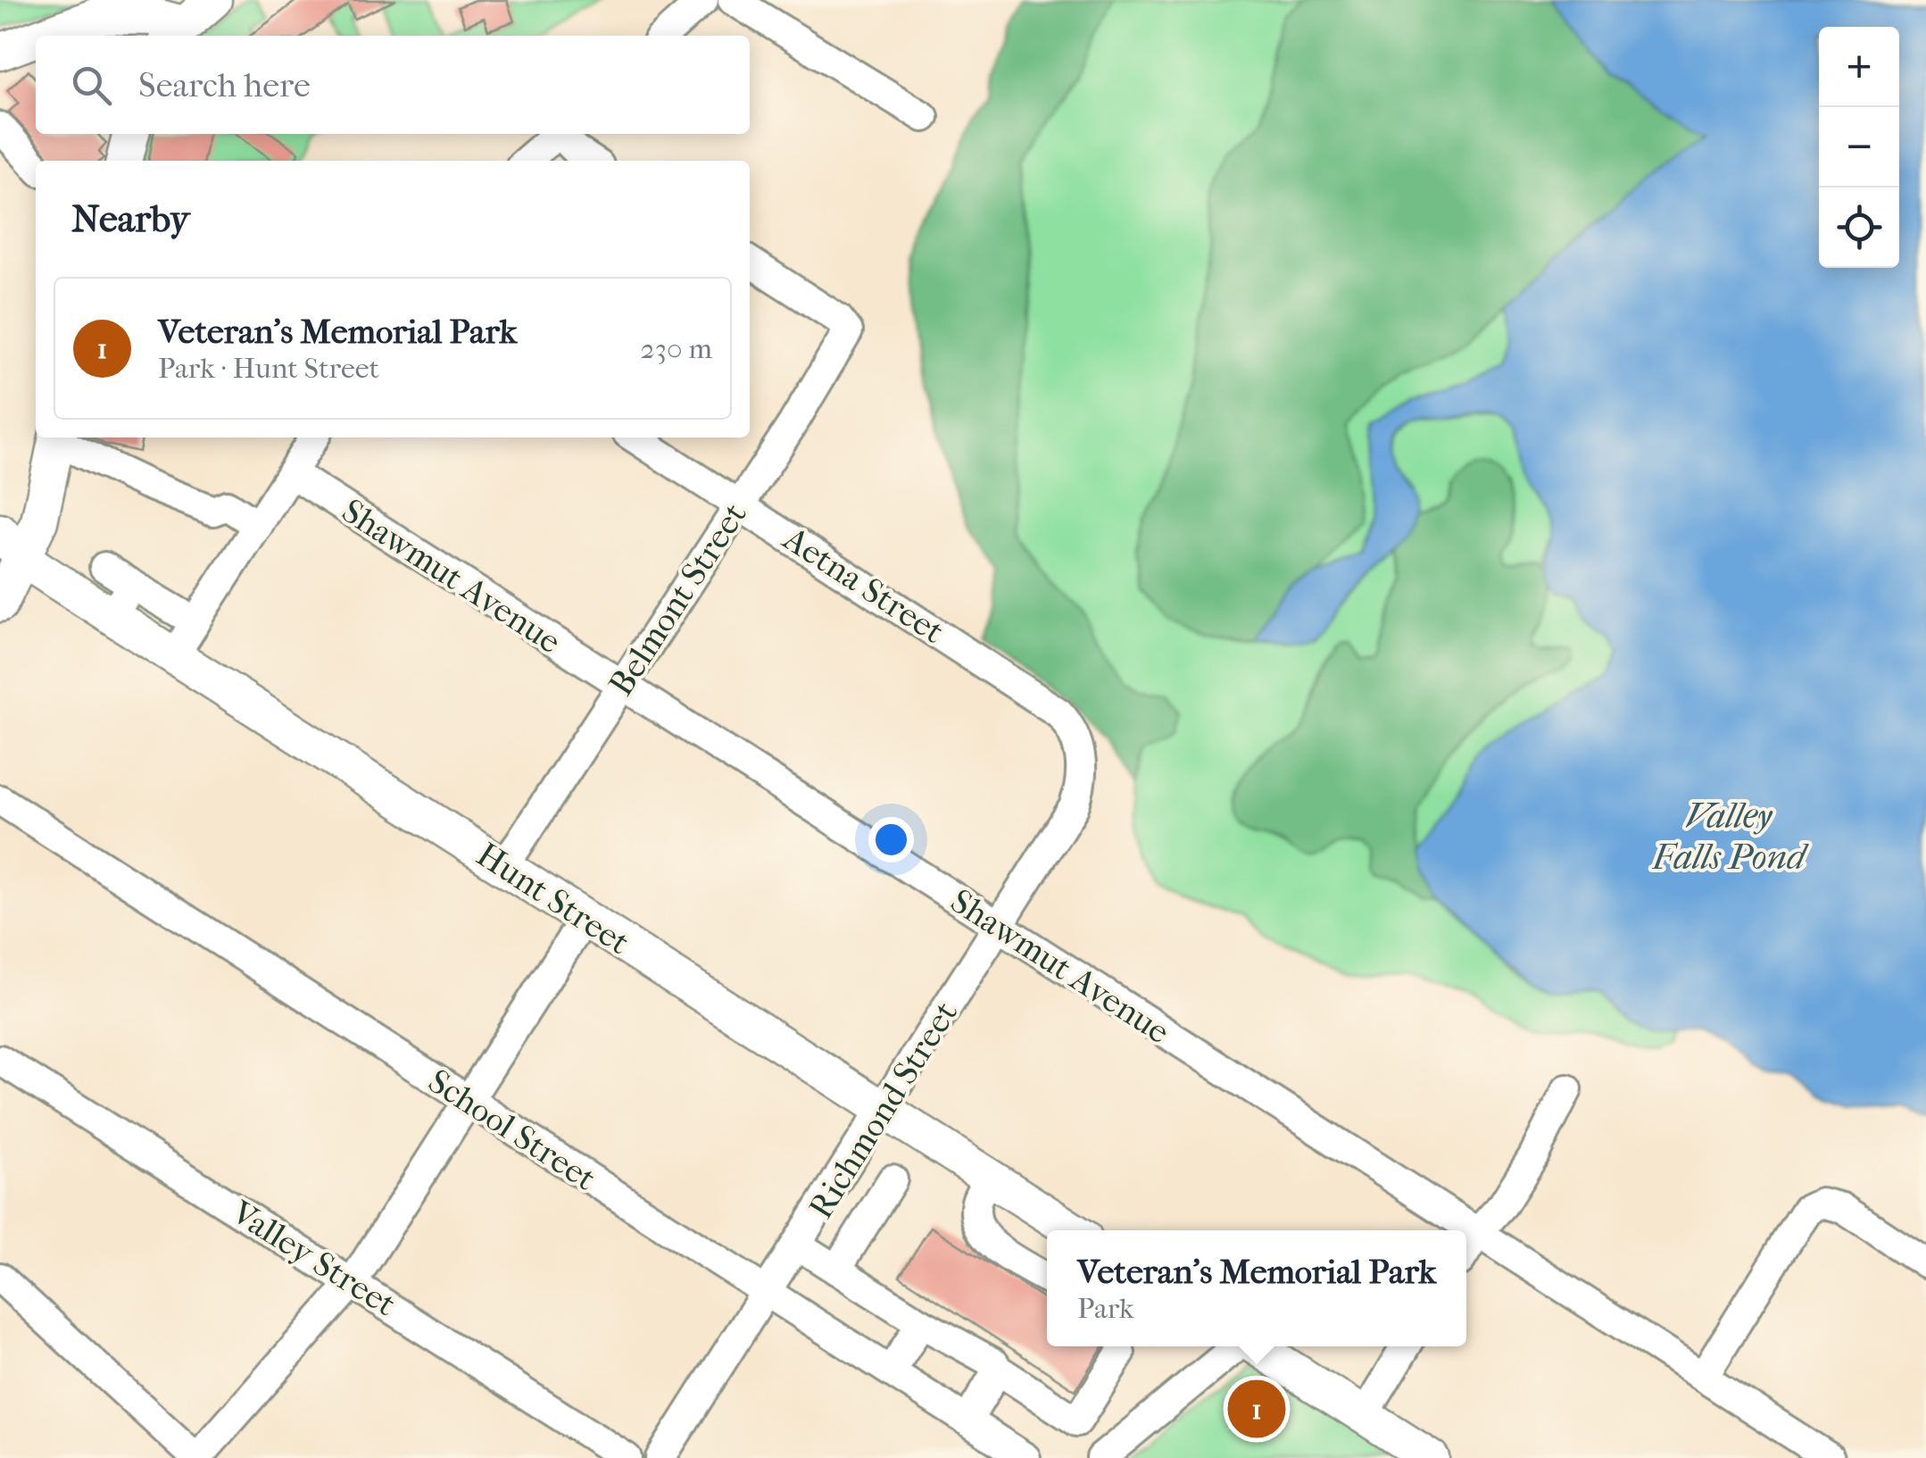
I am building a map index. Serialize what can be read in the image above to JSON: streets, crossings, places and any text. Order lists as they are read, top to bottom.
{
  "streets": {
    "main road": ["Hunt Street"],
    "street": [
      "Shawmut Avenue",
      "Aetna Street",
      "Belmont Street",
      "Richmond Street",
      "School Street",
      "Valley Street"
    ]
  },
  "crossings": [
    ["Shawmut Avenue", "Belmont Street"],
    ["Shawmut Avenue", "Richmond Street"],
    ["Aetna Street", "Belmont Street"],
    ["Aetna Street", "Richmond Street"],
    ["Belmont Street", "Hunt Street"],
    ["Hunt Street", "Richmond Street"],
    ["Richmond Street", "School Street"]
  ],
  "water": ["Valley Falls Pond"],
  "page": {
    "map_buttons": ["+", "−"],
    "search": "Search here",
    "heading": "Nearby",
    "list": [
      {
        "mark": "1",
        "name": "Veteran's Memorial Park",
        "note": "Park · Hunt Street",
        "value": "230 m"
      }
    ],
    "popup": ["Veteran's Memorial Park", "Park"],
    "pins": "1"
  }
}
